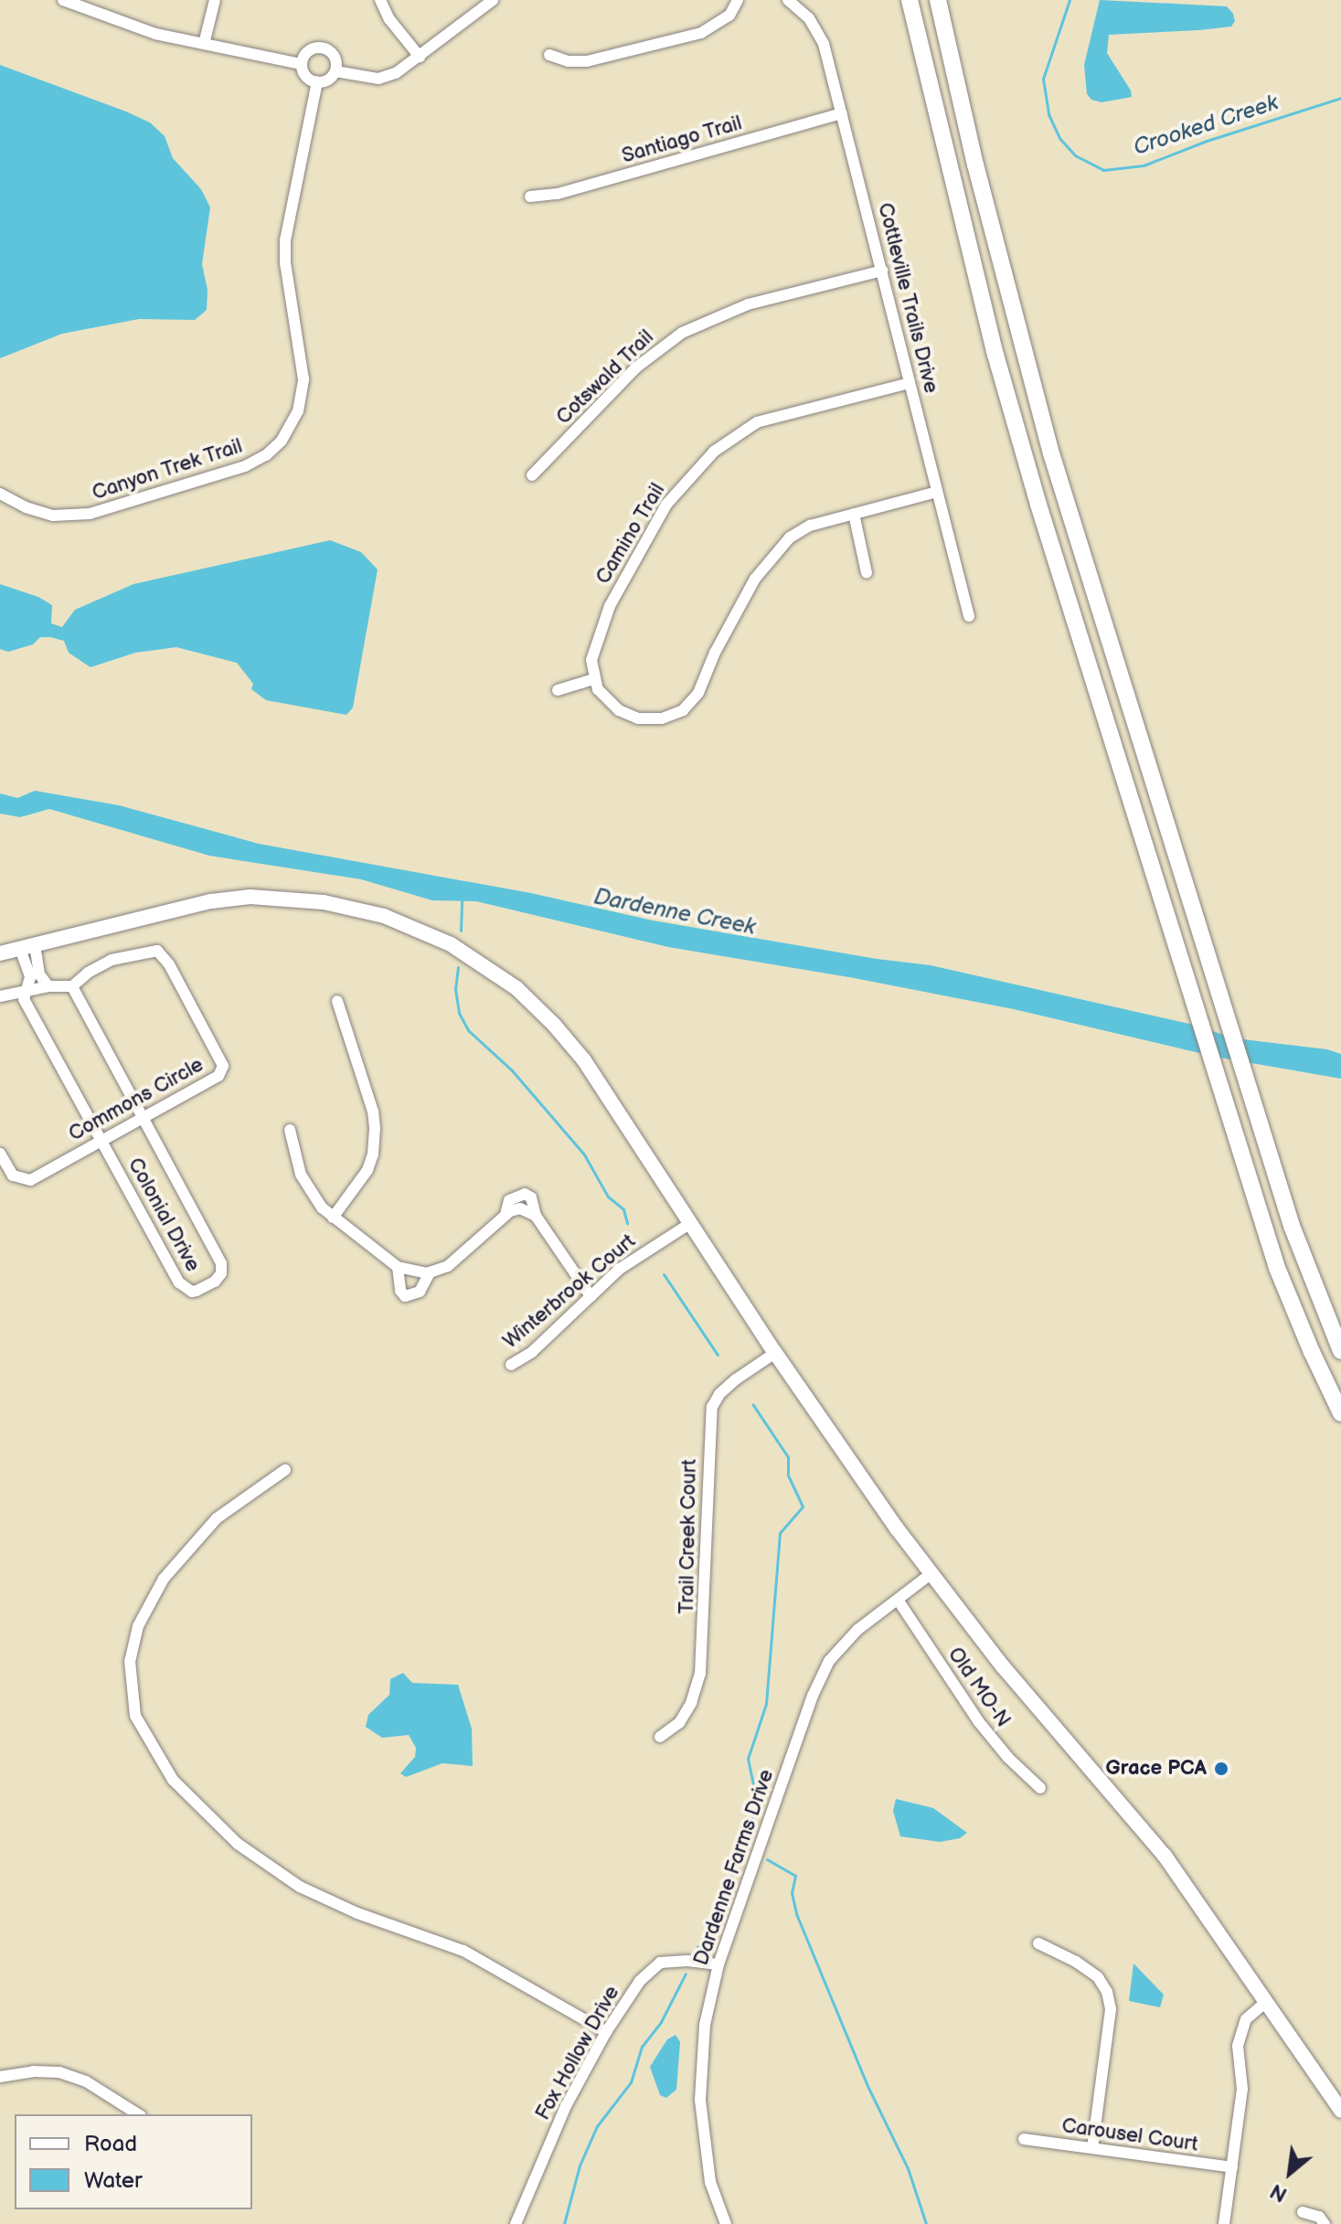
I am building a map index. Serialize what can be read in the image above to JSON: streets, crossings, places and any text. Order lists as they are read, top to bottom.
{
  "streets": {
    "street": [
      "Santiago Trail",
      "Cottleville Trails Drive",
      "Cotswald Trail",
      "Canyon Trek Trail",
      "Camino Trail",
      "Commons Circle",
      "Colonial Drive",
      "Winterbrook Court",
      "Trail Creek Court",
      "Old MO-N",
      "Dardenne Farms Drive",
      "Fox Hollow Drive",
      "Carousel Court"
    ]
  },
  "crossings": [
    ["Santiago Trail", "Cottleville Trails Drive"],
    ["Cottleville Trails Drive", "Cotswald Trail"],
    ["Cottleville Trails Drive", "Camino Trail"],
    ["Commons Circle", "Colonial Drive"],
    ["Old MO-N", "Dardenne Farms Drive"],
    ["Dardenne Farms Drive", "Fox Hollow Drive"]
  ],
  "water": ["Crooked Creek", "Dardenne Creek"],
  "places": ["Grace PCA"],
  "legend": ["Road", "Water"],
  "north": "bottom left"
}
